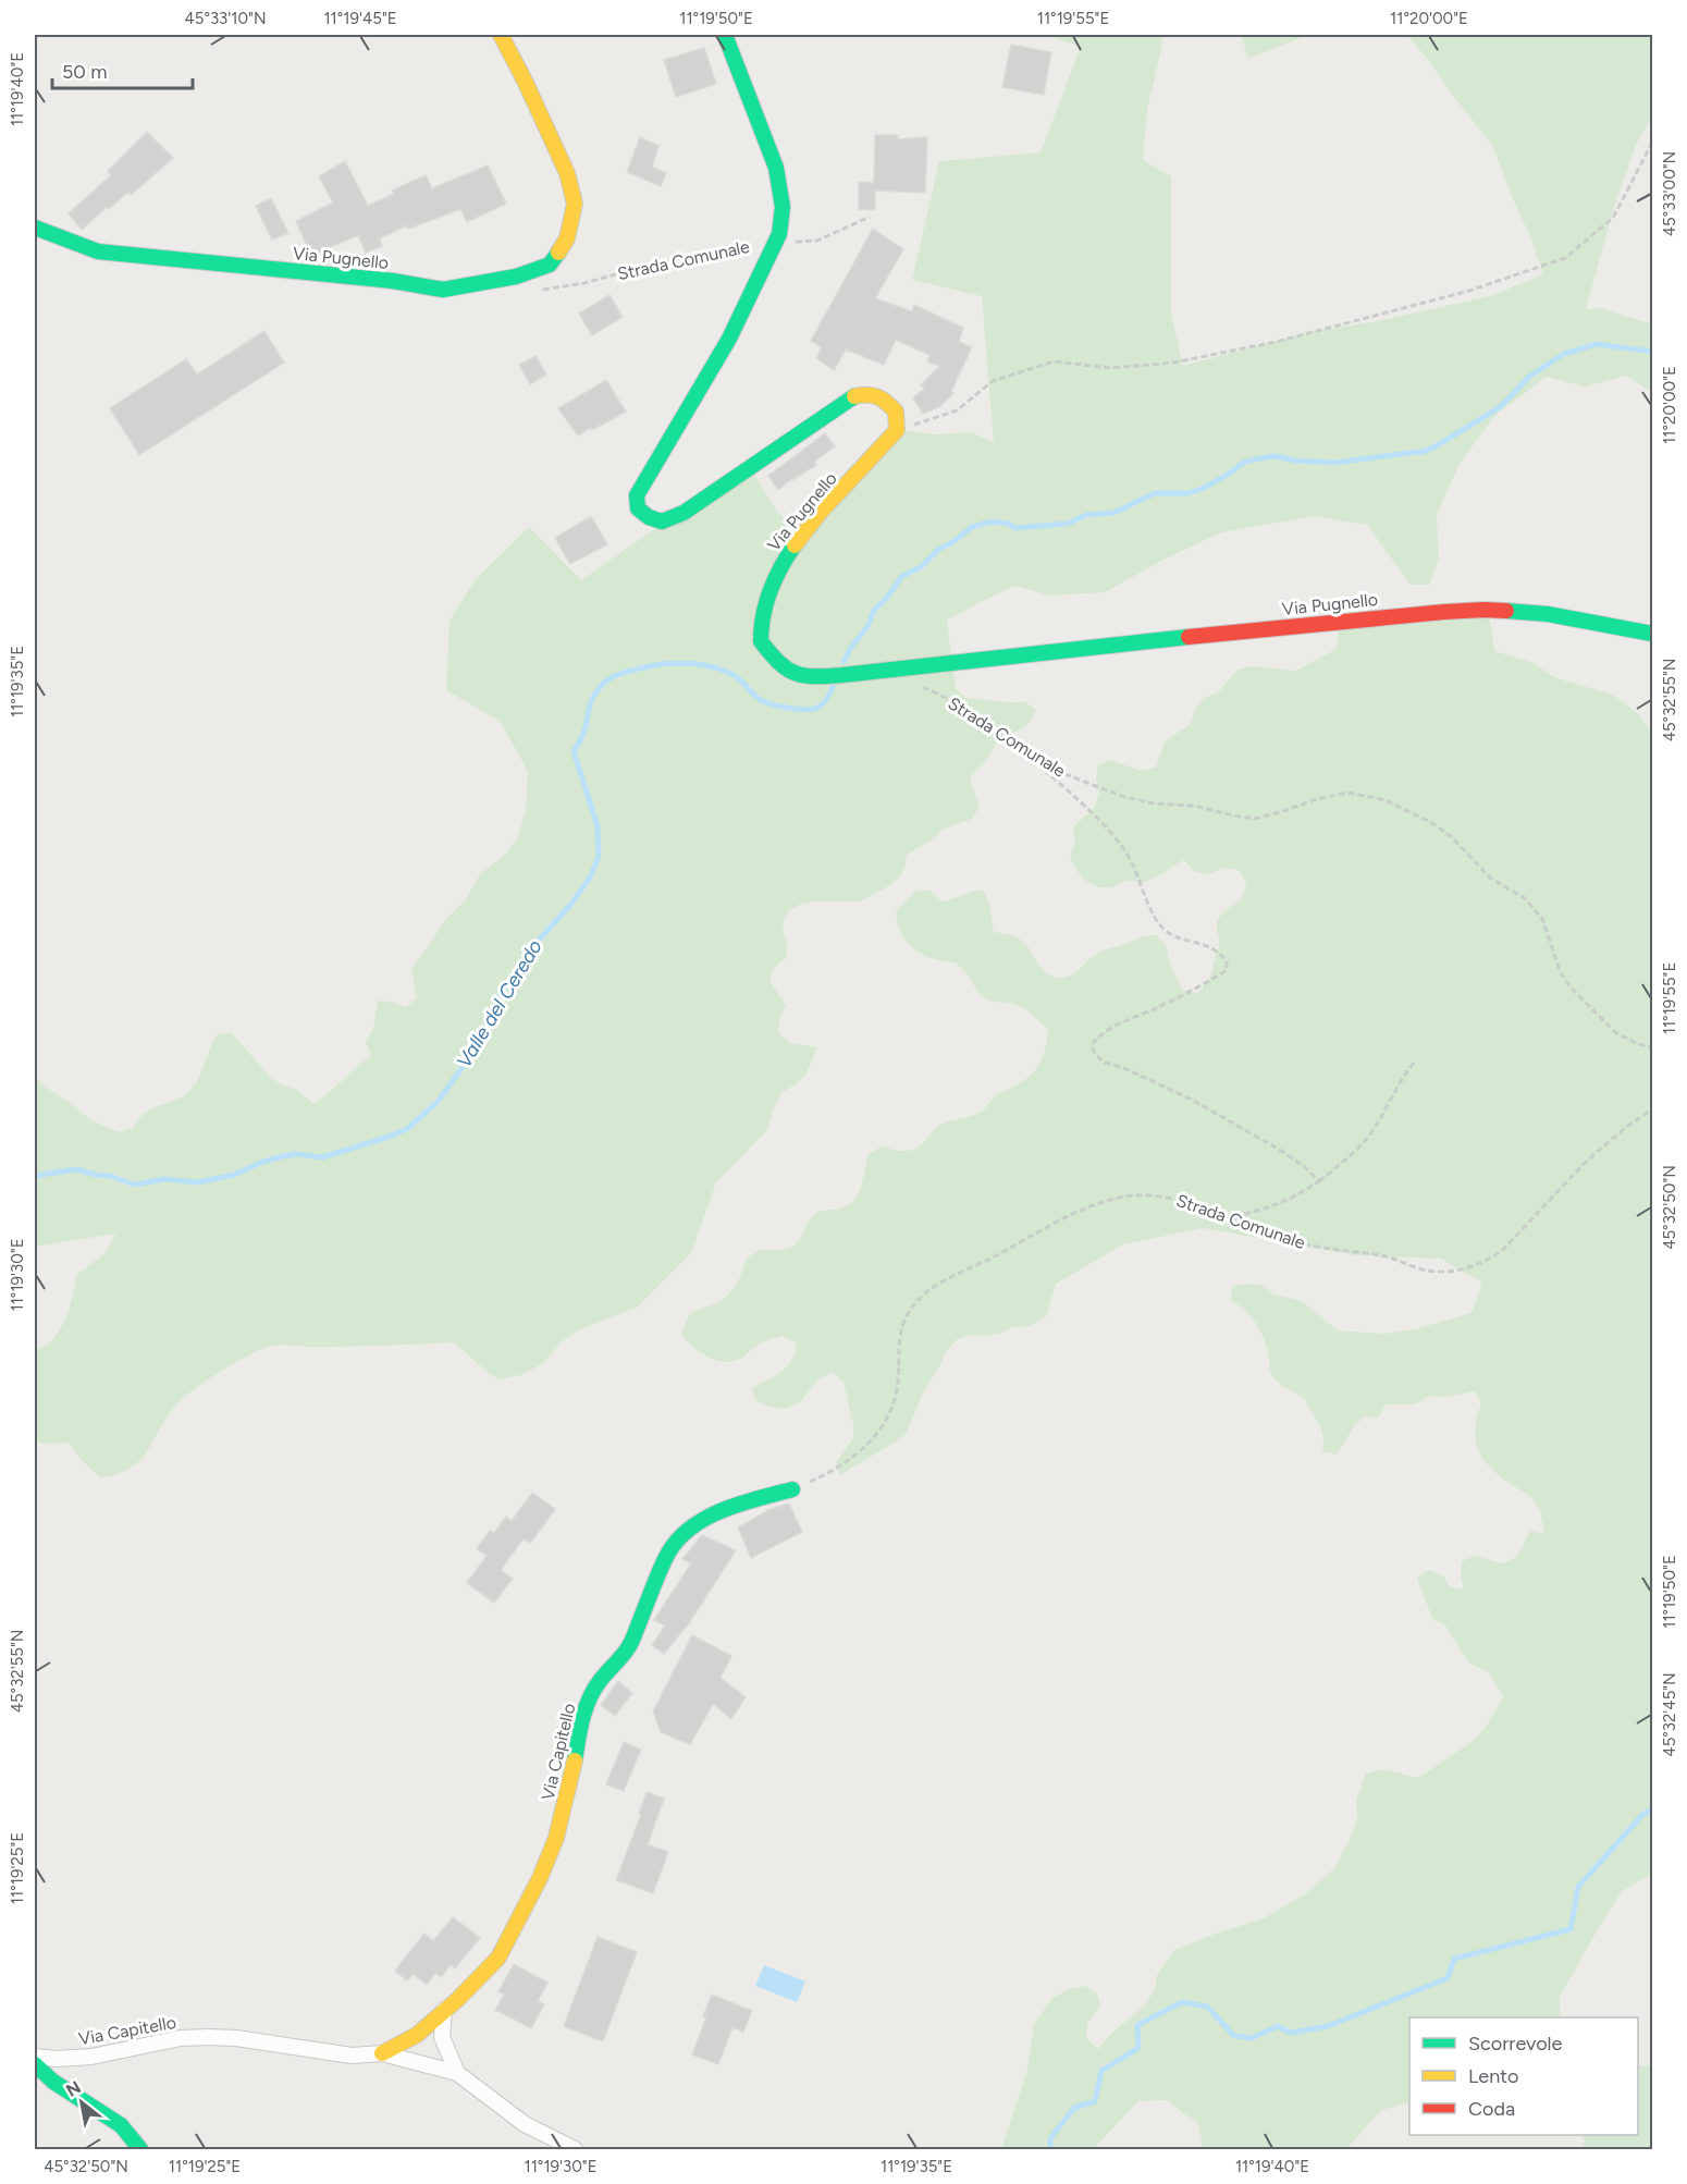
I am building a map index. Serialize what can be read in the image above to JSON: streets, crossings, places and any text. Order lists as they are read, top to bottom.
{
  "streets": {
    "street": ["Via Pugnello", "Via Capitello"],
    "path": ["Strada Comunale"]
  },
  "crossings": [
    ["Strada Comunale", "Via Capitello"]
  ],
  "water": ["Valle del Ceredo"],
  "legend": ["Scorrevole", "Lento", "Coda"],
  "scale_bar": "50 m",
  "north": "top left",
  "coordinates": [
    "45°33'10\"N",
    "11°19'45\"E",
    "11°19'50\"E",
    "11°19'55\"E",
    "11°20'00\"E",
    "11°19'40\"E",
    "45°33'00\"N",
    "11°19'35\"E",
    "45°32'55\"N",
    "45°32'50\"N",
    "11°19'30\"E",
    "45°32'45\"N",
    "11°19'25\"E"
  ]
}
